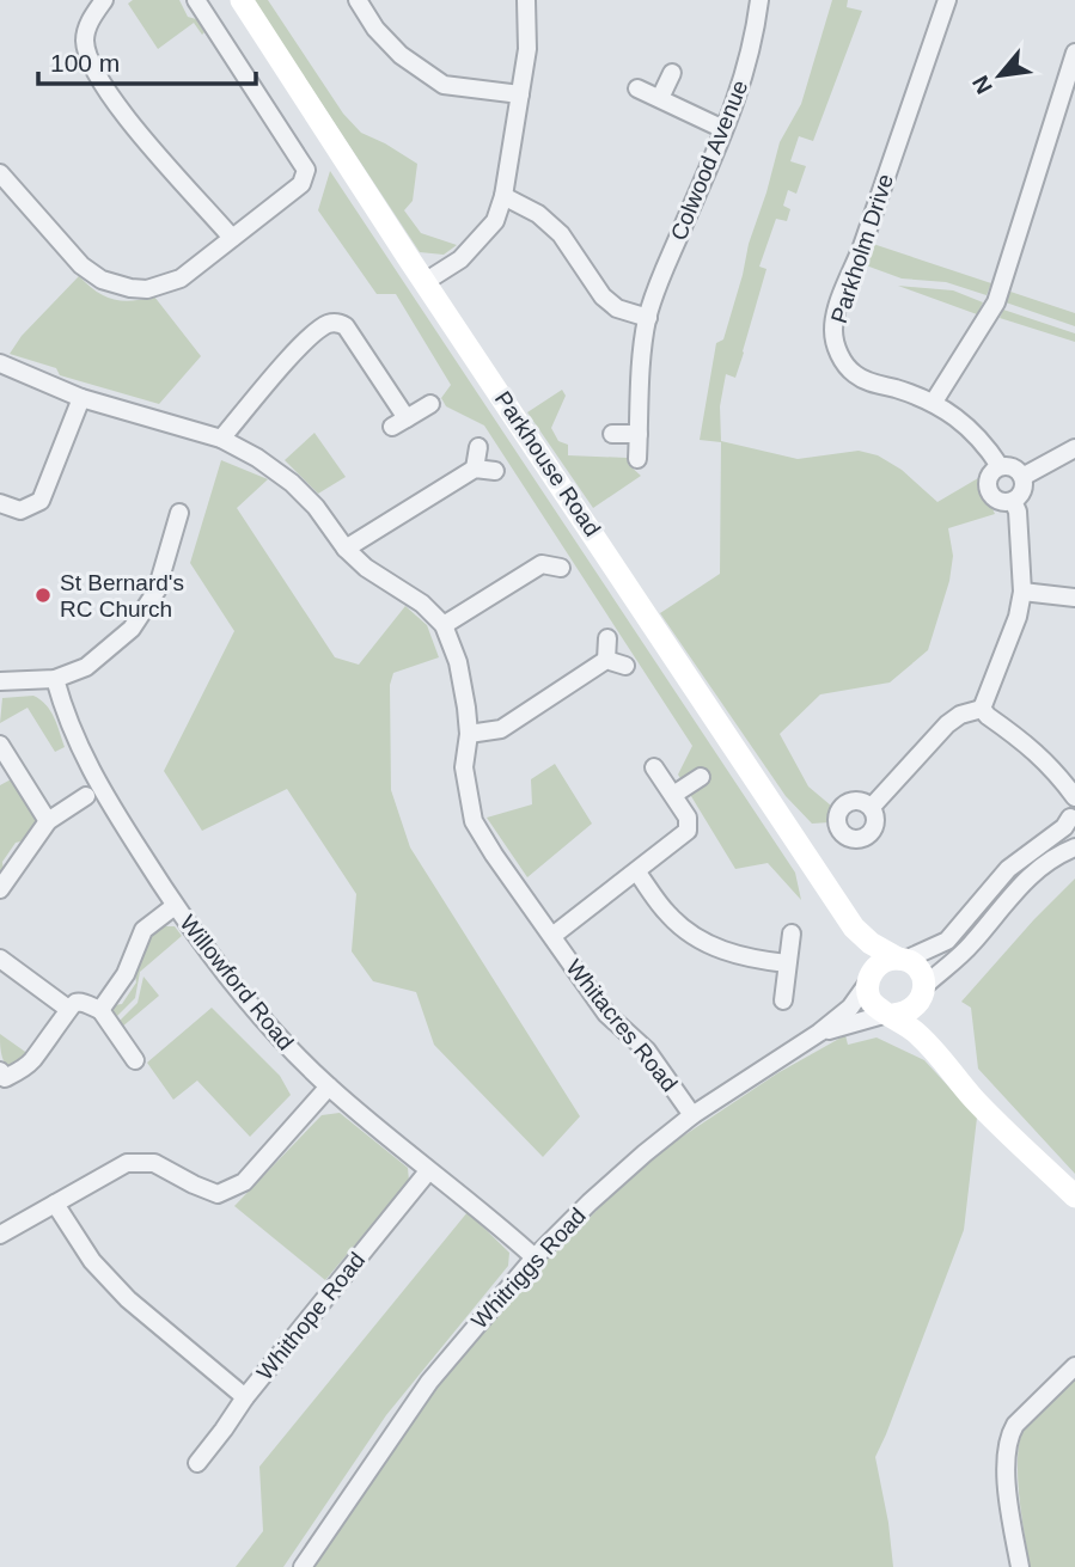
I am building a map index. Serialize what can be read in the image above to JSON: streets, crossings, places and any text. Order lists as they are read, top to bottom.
{
  "streets": {
    "main road": ["Parkhouse Road"],
    "street": [
      "Colwood Avenue",
      "Parkholm Drive",
      "Willowford Road",
      "Whitacres Road",
      "Whitriggs Road",
      "Whithope Road"
    ]
  },
  "crossings": [
    ["Parkhouse Road", "Whitriggs Road"],
    ["Willowford Road", "Whitriggs Road"],
    ["Willowford Road", "Whithope Road"],
    ["Whitacres Road", "Whitriggs Road"]
  ],
  "places": ["St Bernard's RC Church"],
  "scale_bar": "100 m",
  "north": "bottom left"
}
